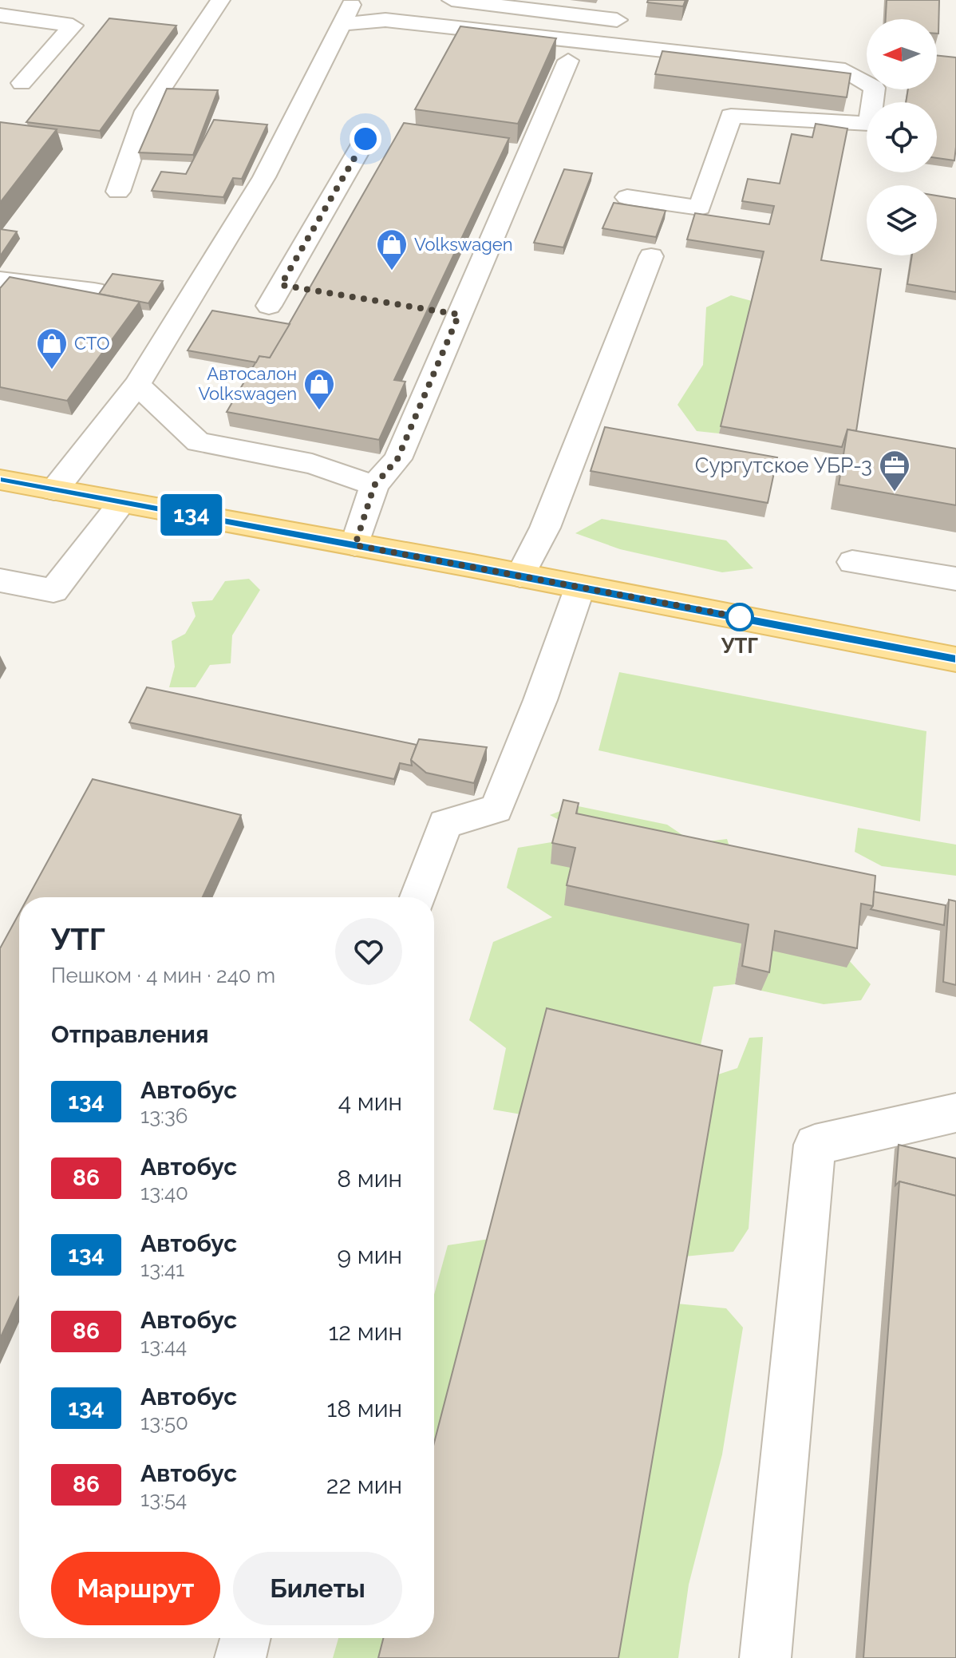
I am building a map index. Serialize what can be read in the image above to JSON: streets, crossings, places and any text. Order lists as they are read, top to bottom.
{
  "places": {
    "shop": ["Volkswagen", "СТО", "Автосалон Volkswagen"],
    "office": ["Сургутское УБР-3"],
    "other": ["УТГ"]
  },
  "lines": ["bus line 134"],
  "north": "left",
  "page": {
    "on_map": "134",
    "heading": [
      ["УТГ", "Пешком · 4 мин · 240 m"],
      "Отправления"
    ],
    "list": [
      {
        "mark": "134",
        "name": "Автобус",
        "note": "13:36",
        "value": "4 мин"
      },
      {
        "mark": "86",
        "name": "Автобус",
        "note": "13:40",
        "value": "8 мин"
      },
      {
        "mark": "134",
        "name": "Автобус",
        "note": "13:41",
        "value": "9 мин"
      },
      {
        "mark": "86",
        "name": "Автобус",
        "note": "13:44",
        "value": "12 мин"
      },
      {
        "mark": "134",
        "name": "Автобус",
        "note": "13:50",
        "value": "18 мин"
      },
      {
        "mark": "86",
        "name": "Автобус",
        "note": "13:54",
        "value": "22 мин"
      }
    ],
    "buttons": ["Маршрут", "Билеты"]
  }
}
